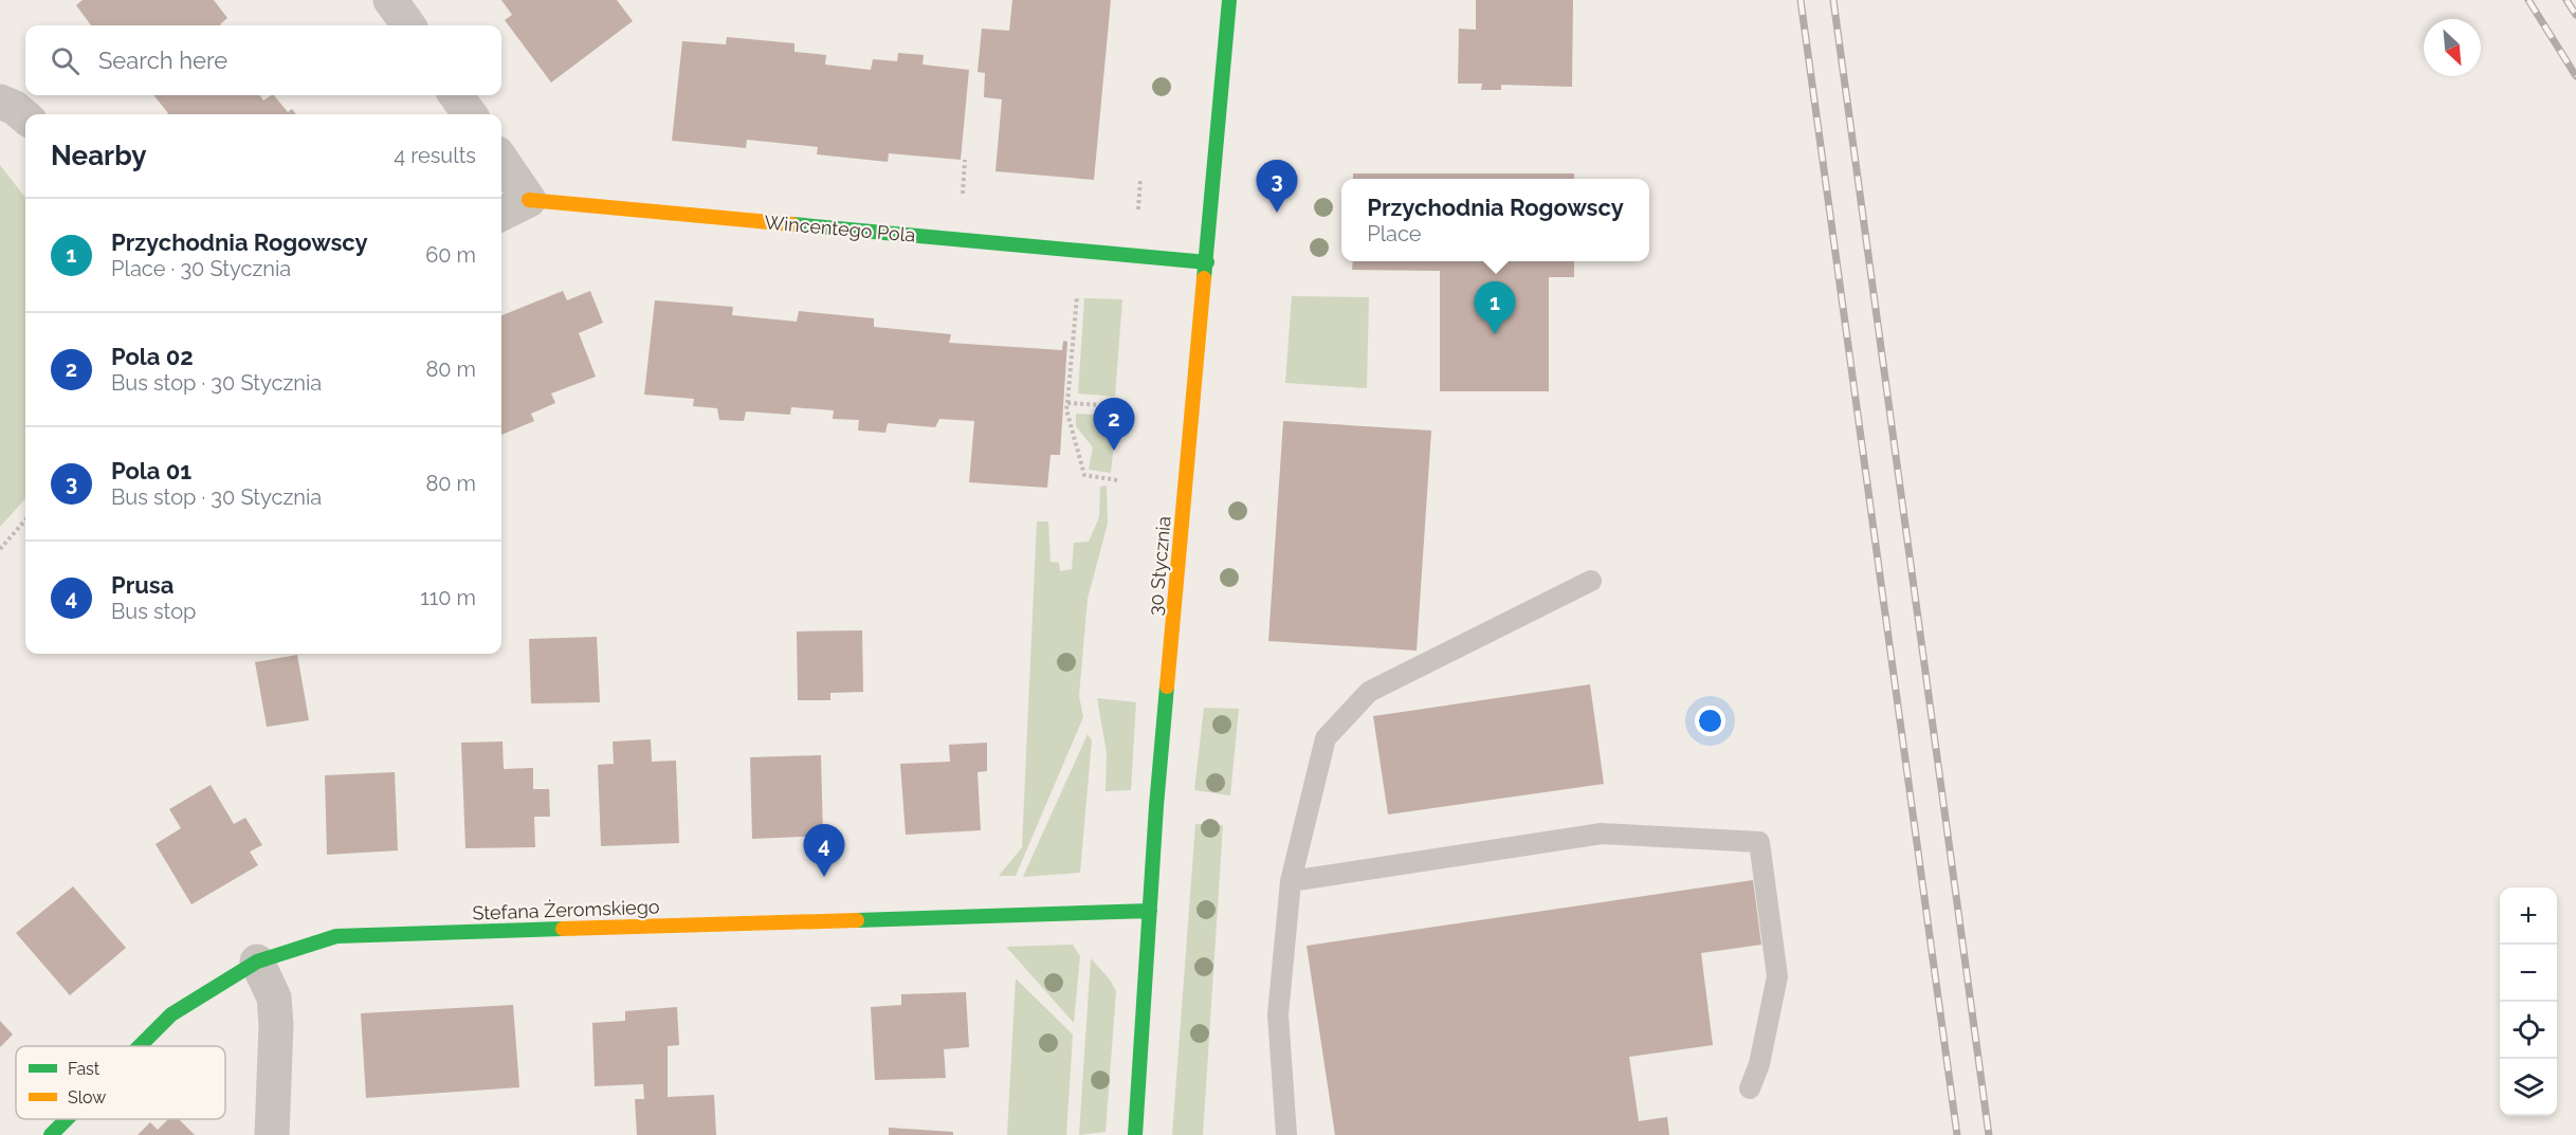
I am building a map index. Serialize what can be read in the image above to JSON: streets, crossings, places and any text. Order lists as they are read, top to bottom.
{
  "streets": {
    "street": ["Wincentego Pola", "30 Stycznia", "Stefana Żeromskiego"]
  },
  "crossings": [
    ["Wincentego Pola", "30 Stycznia"],
    ["30 Stycznia", "Stefana Żeromskiego"]
  ],
  "legend": ["Fast", "Slow"],
  "north": "bottom right",
  "page": {
    "search": "Search here",
    "heading": ["Nearby", "4 results"],
    "pins": [
      "3",
      "1",
      "2",
      "4"
    ],
    "popup": ["Przychodnia Rogowscy", "Place"],
    "list": [
      {
        "mark": "1",
        "name": "Przychodnia Rogowscy",
        "note": "Place · 30 Stycznia",
        "value": "60 m"
      },
      {
        "mark": "2",
        "name": "Pola 02",
        "note": "Bus stop · 30 Stycznia",
        "value": "80 m"
      },
      {
        "mark": "3",
        "name": "Pola 01",
        "note": "Bus stop · 30 Stycznia",
        "value": "80 m"
      },
      {
        "mark": "4",
        "name": "Prusa",
        "note": "Bus stop",
        "value": "110 m"
      }
    ],
    "map_buttons": ["+", "−"]
  }
}
